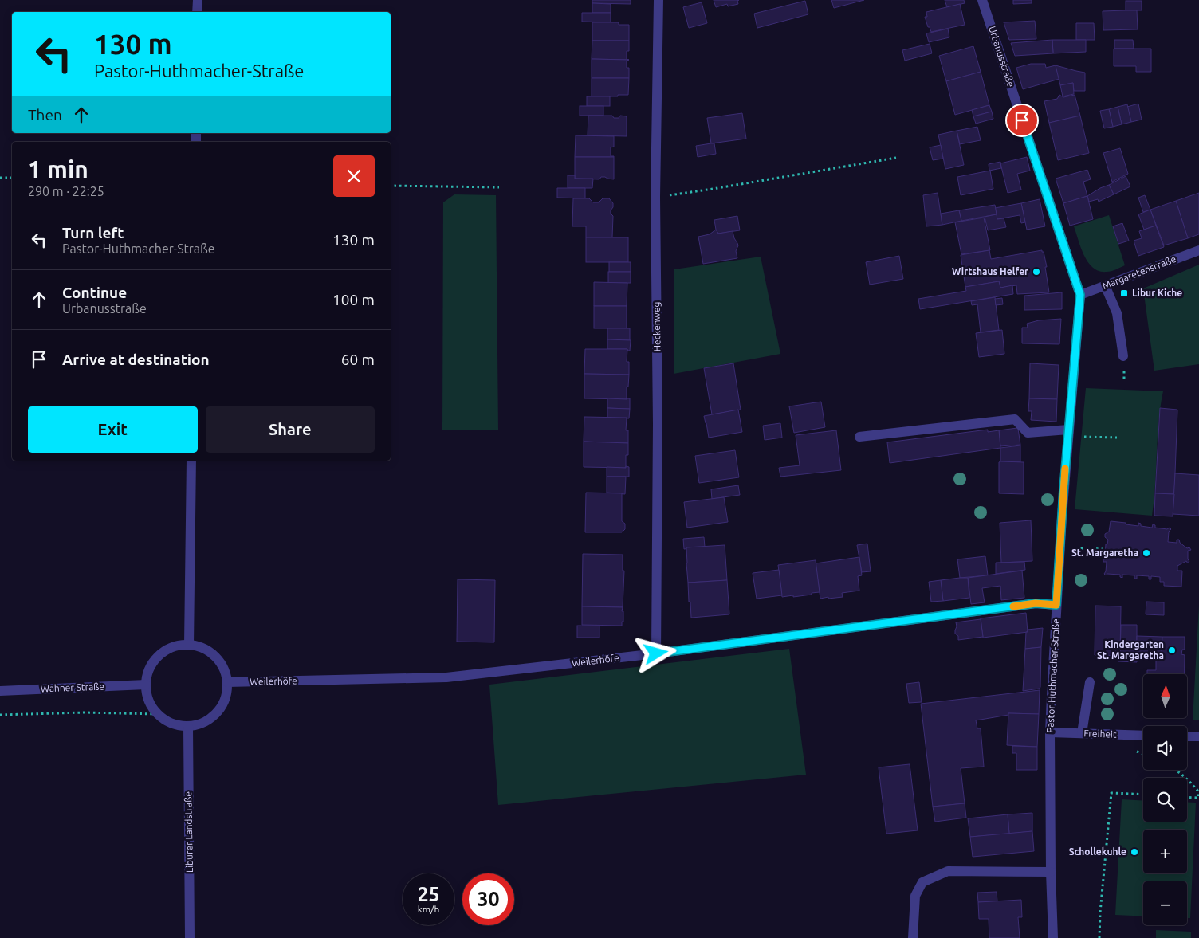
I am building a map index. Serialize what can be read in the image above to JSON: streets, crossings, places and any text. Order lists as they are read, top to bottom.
{
  "streets": {
    "street": [
      "Urbanusstraße",
      "Margaretenstraße",
      "Heckenweg",
      "Weilerhöfe",
      "Pastor-Huthmacher-Straße",
      "Wahner Straße",
      "Freiheit",
      "Liburer Landstraße"
    ]
  },
  "crossings": [
    ["Urbanusstraße", "Margaretenstraße"],
    ["Urbanusstraße", "Pastor-Huthmacher-Straße"],
    ["Margaretenstraße", "Pastor-Huthmacher-Straße"],
    ["Heckenweg", "Weilerhöfe"],
    ["Weilerhöfe", "Pastor-Huthmacher-Straße"],
    ["Weilerhöfe", "Wahner Straße"],
    ["Weilerhöfe", "Liburer Landstraße"],
    ["Pastor-Huthmacher-Straße", "Freiheit"],
    ["Wahner Straße", "Liburer Landstraße"]
  ],
  "places": {
    "other": [
      "Wirtshaus Helfer",
      "St. Margaretha",
      "Kindergarten St. Margaretha",
      "Schollekuhle"
    ],
    "transit": ["Libur Kiche"]
  },
  "north": "top",
  "page": {
    "turn": ["130 m", "Pastor-Huthmacher-Straße"],
    "then": "Then",
    "heading": ["1 min", "290 m · 22:25"],
    "list": [
      {
        "name": "Turn left",
        "note": "Pastor-Huthmacher-Straße",
        "value": "130 m"
      },
      {
        "name": "Continue",
        "note": "Urbanusstraße",
        "value": "100 m"
      },
      {
        "name": "Arrive at destination",
        "value": "60 m"
      }
    ],
    "buttons": ["Exit", "Share"],
    "map_buttons": ["+", "−"],
    "speed": "25 km/h",
    "limit": "30"
  }
}
